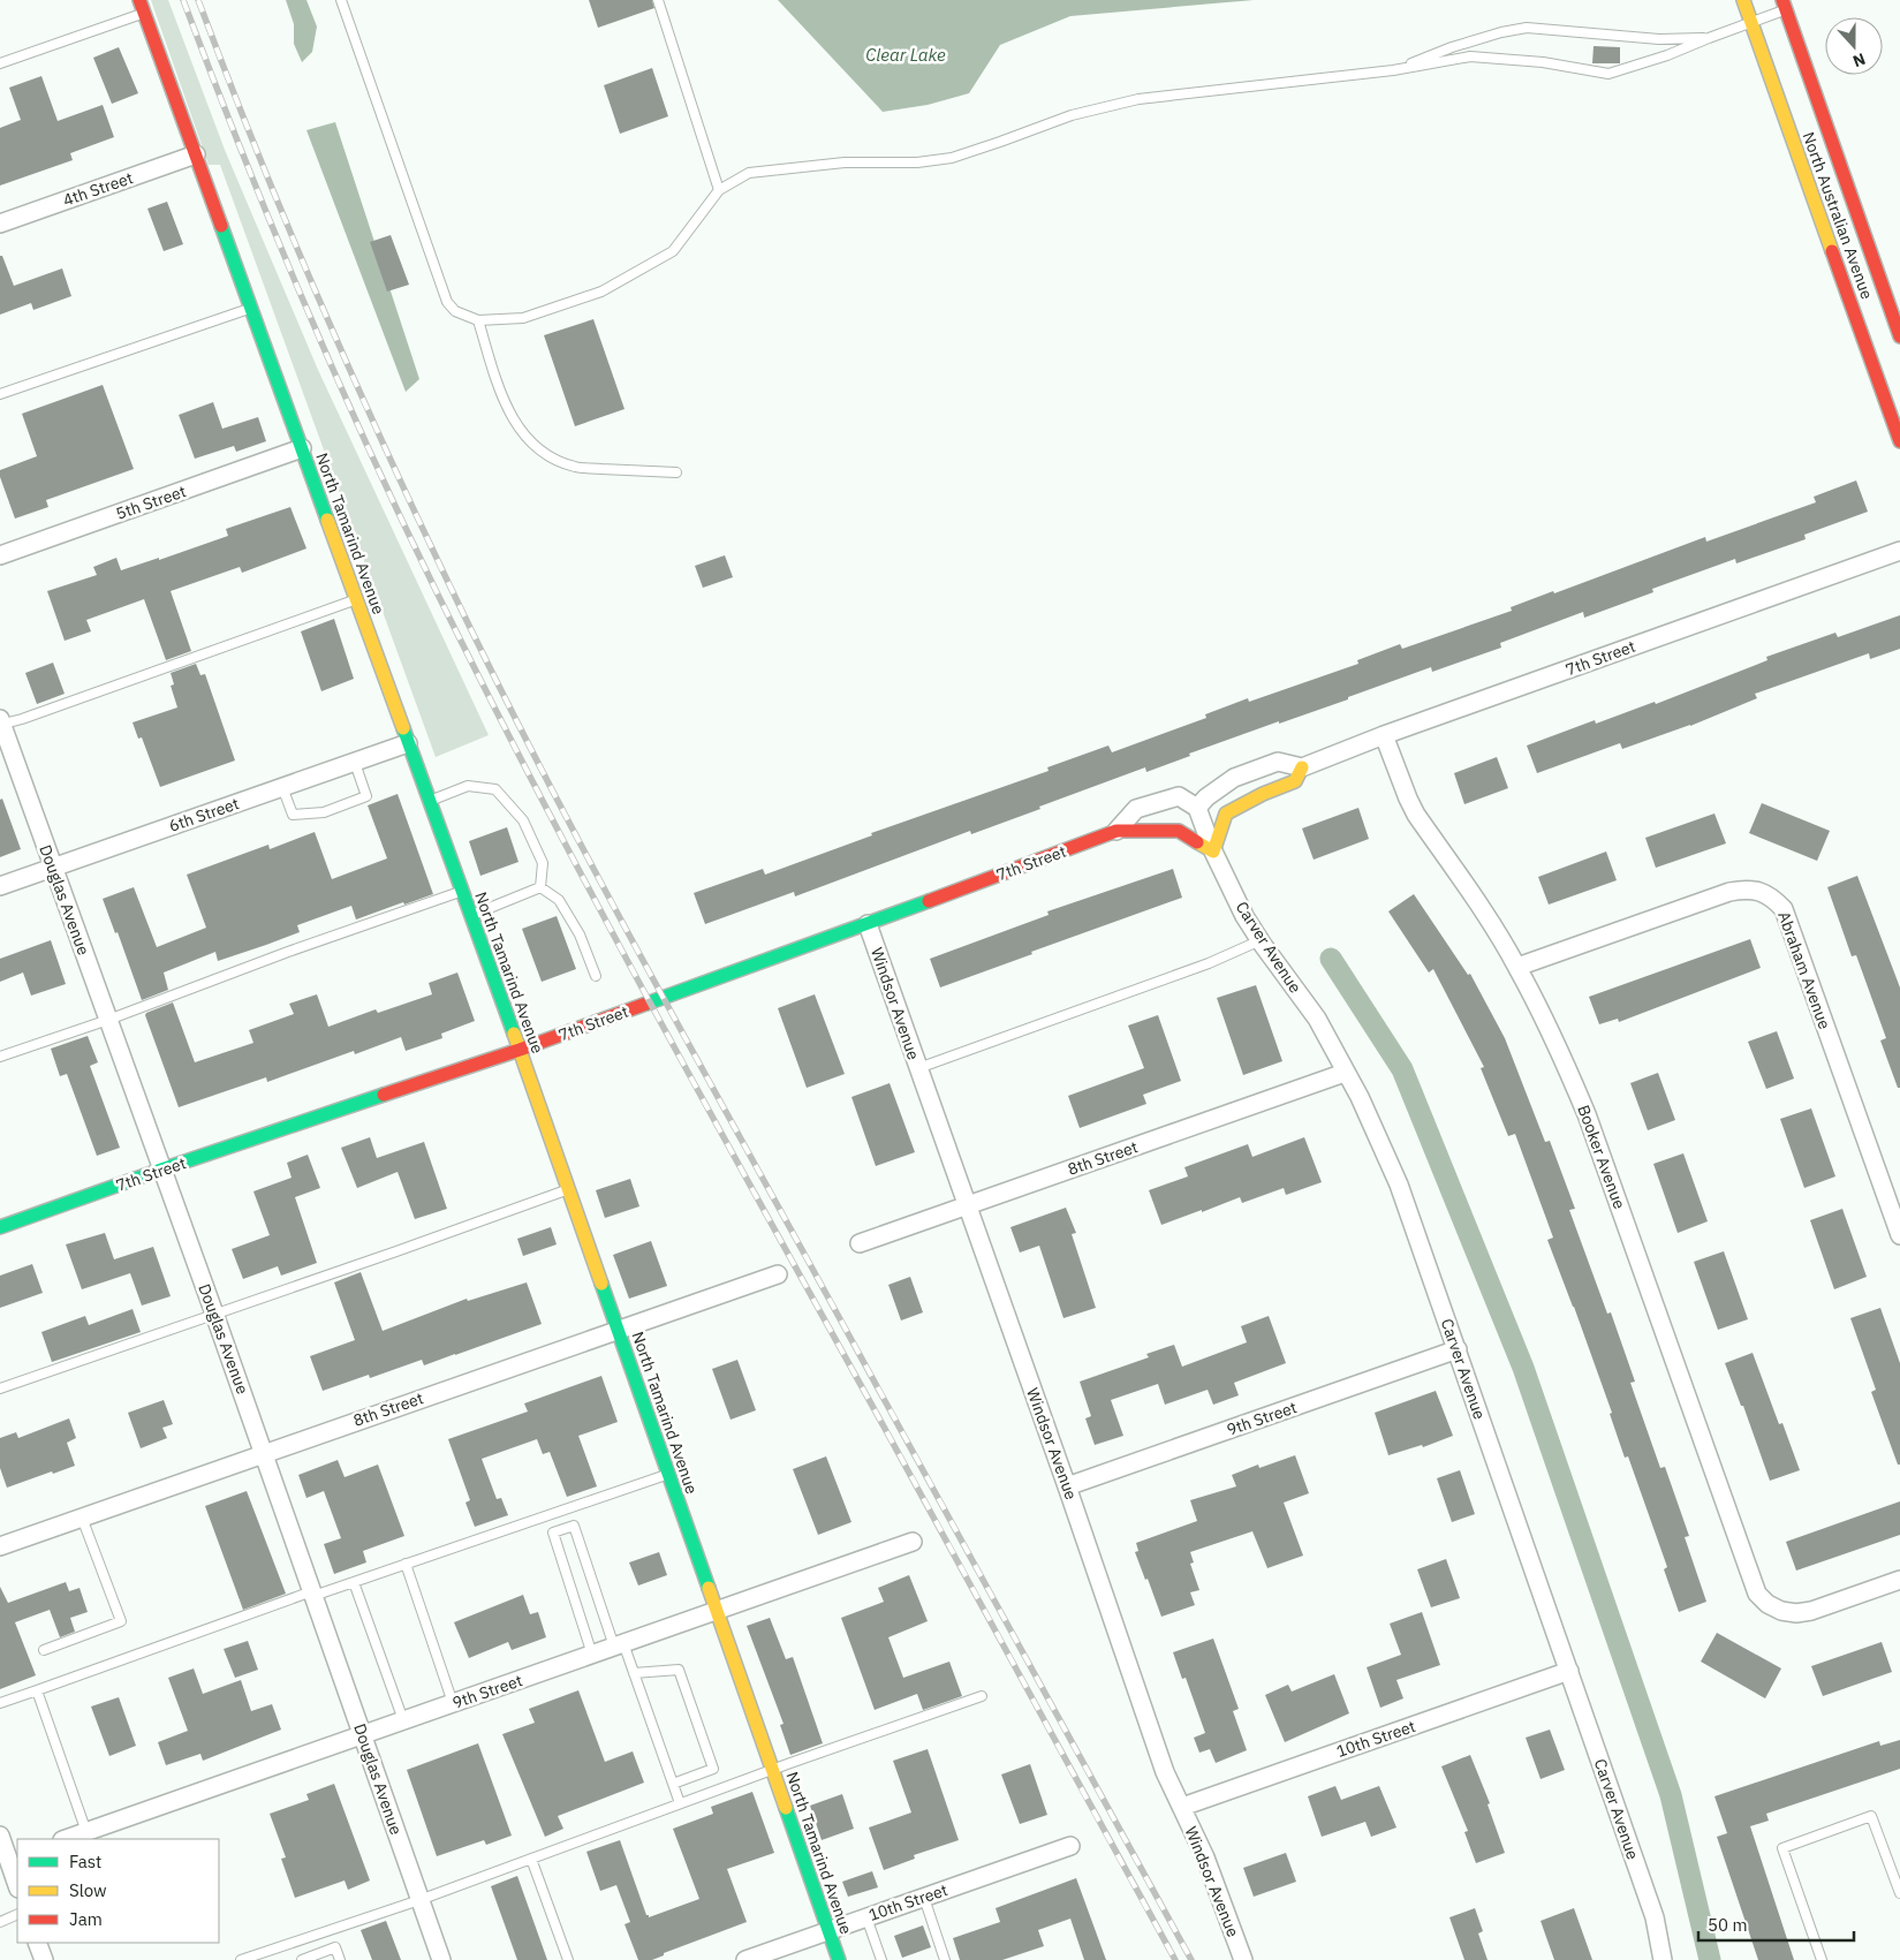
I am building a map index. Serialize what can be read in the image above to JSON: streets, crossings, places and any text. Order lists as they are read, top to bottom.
{
  "streets": {
    "street": [
      "4th Street",
      "North Australian Avenue",
      "5th Street",
      "North Tamarind Avenue",
      "7th Street",
      "6th Street",
      "Douglas Avenue",
      "Carver Avenue",
      "Abraham Avenue",
      "Windsor Avenue",
      "Booker Avenue",
      "8th Street",
      "9th Street",
      "10th Street"
    ]
  },
  "crossings": [
    ["4th Street", "North Tamarind Avenue"],
    ["5th Street", "North Tamarind Avenue"],
    ["North Tamarind Avenue", "7th Street"],
    ["North Tamarind Avenue", "6th Street"],
    ["North Tamarind Avenue", "8th Street"],
    ["North Tamarind Avenue", "9th Street"],
    ["North Tamarind Avenue", "10th Street"],
    ["7th Street", "Douglas Avenue"],
    ["7th Street", "Carver Avenue"],
    ["7th Street", "Windsor Avenue"],
    ["7th Street", "Booker Avenue"],
    ["6th Street", "Douglas Avenue"],
    ["Douglas Avenue", "8th Street"],
    ["Douglas Avenue", "9th Street"],
    ["Carver Avenue", "8th Street"],
    ["Carver Avenue", "9th Street"],
    ["Carver Avenue", "10th Street"],
    ["Abraham Avenue", "Booker Avenue"],
    ["Windsor Avenue", "8th Street"],
    ["Windsor Avenue", "9th Street"],
    ["Windsor Avenue", "10th Street"]
  ],
  "water": ["Clear Lake"],
  "legend": ["Fast", "Slow", "Jam"],
  "scale_bar": "50 m",
  "north": "bottom"
}
